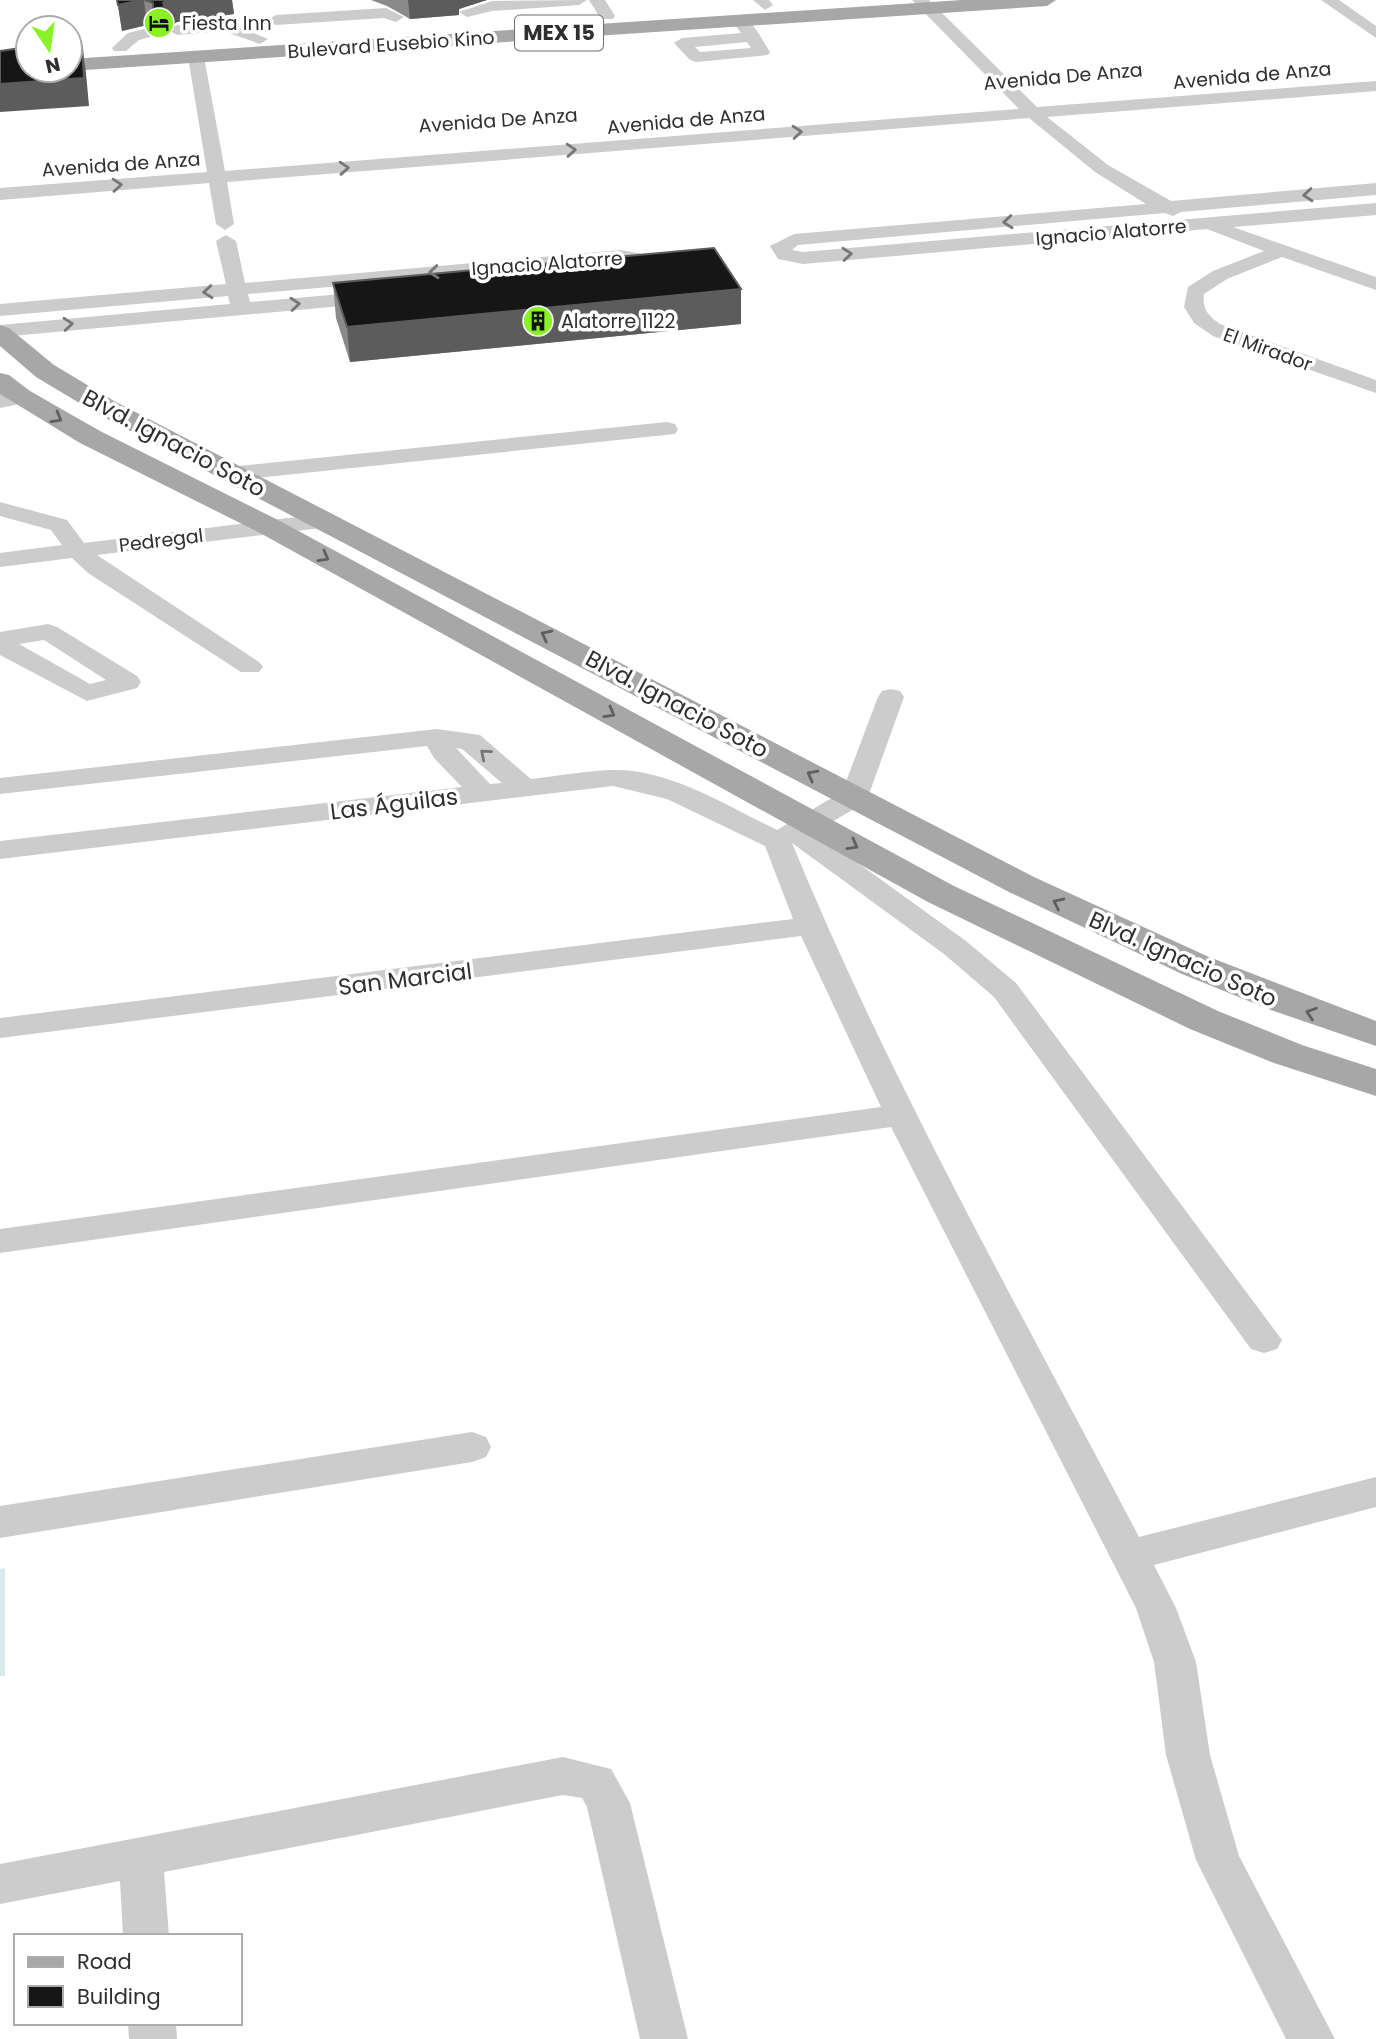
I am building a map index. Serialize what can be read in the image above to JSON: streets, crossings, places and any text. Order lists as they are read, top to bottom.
{
  "streets": {
    "main road": ["MEX 15", "Bulevard Eusebio Kino", "Blvd. Ignacio Soto"],
    "street": [
      "Avenida de Anza",
      "Avenida De Anza",
      "Ignacio Alatorre",
      "El Mirador",
      "Pedregal",
      "Las Águilas",
      "San Marcial"
    ]
  },
  "crossings": [
    ["Avenida de Anza", "Avenida De Anza"],
    ["Ignacio Alatorre", "Blvd. Ignacio Soto"],
    ["Blvd. Ignacio Soto", "Pedregal"],
    ["Blvd. Ignacio Soto", "Las Águilas"]
  ],
  "places": {
    "hotel": ["Fiesta Inn"],
    "building": ["Alatorre 1122"]
  },
  "legend": ["Road", "Building"],
  "north": "bottom"
}
